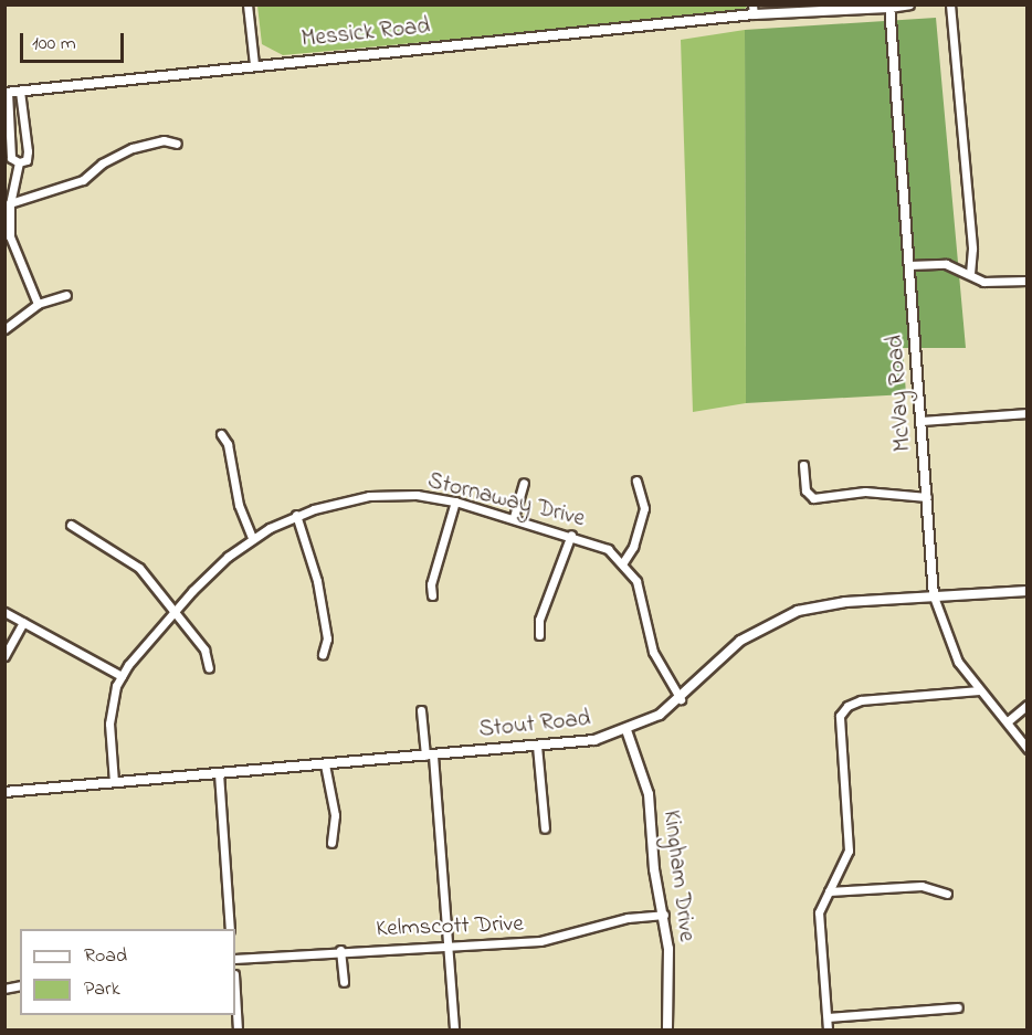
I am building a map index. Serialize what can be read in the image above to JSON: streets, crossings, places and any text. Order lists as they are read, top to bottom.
{
  "streets": {
    "street": [
      "Messick Road",
      "McVay Road",
      "Stornaway Drive",
      "Stout Road",
      "Kingham Drive",
      "Kelmscott Drive"
    ]
  },
  "crossings": [
    ["Messick Road", "McVay Road"],
    ["McVay Road", "Stout Road"],
    ["Stornaway Drive", "Stout Road"],
    ["Stout Road", "Kingham Drive"],
    ["Kingham Drive", "Kelmscott Drive"]
  ],
  "legend": ["Road", "Park"],
  "scale_bar": "100 m"
}
